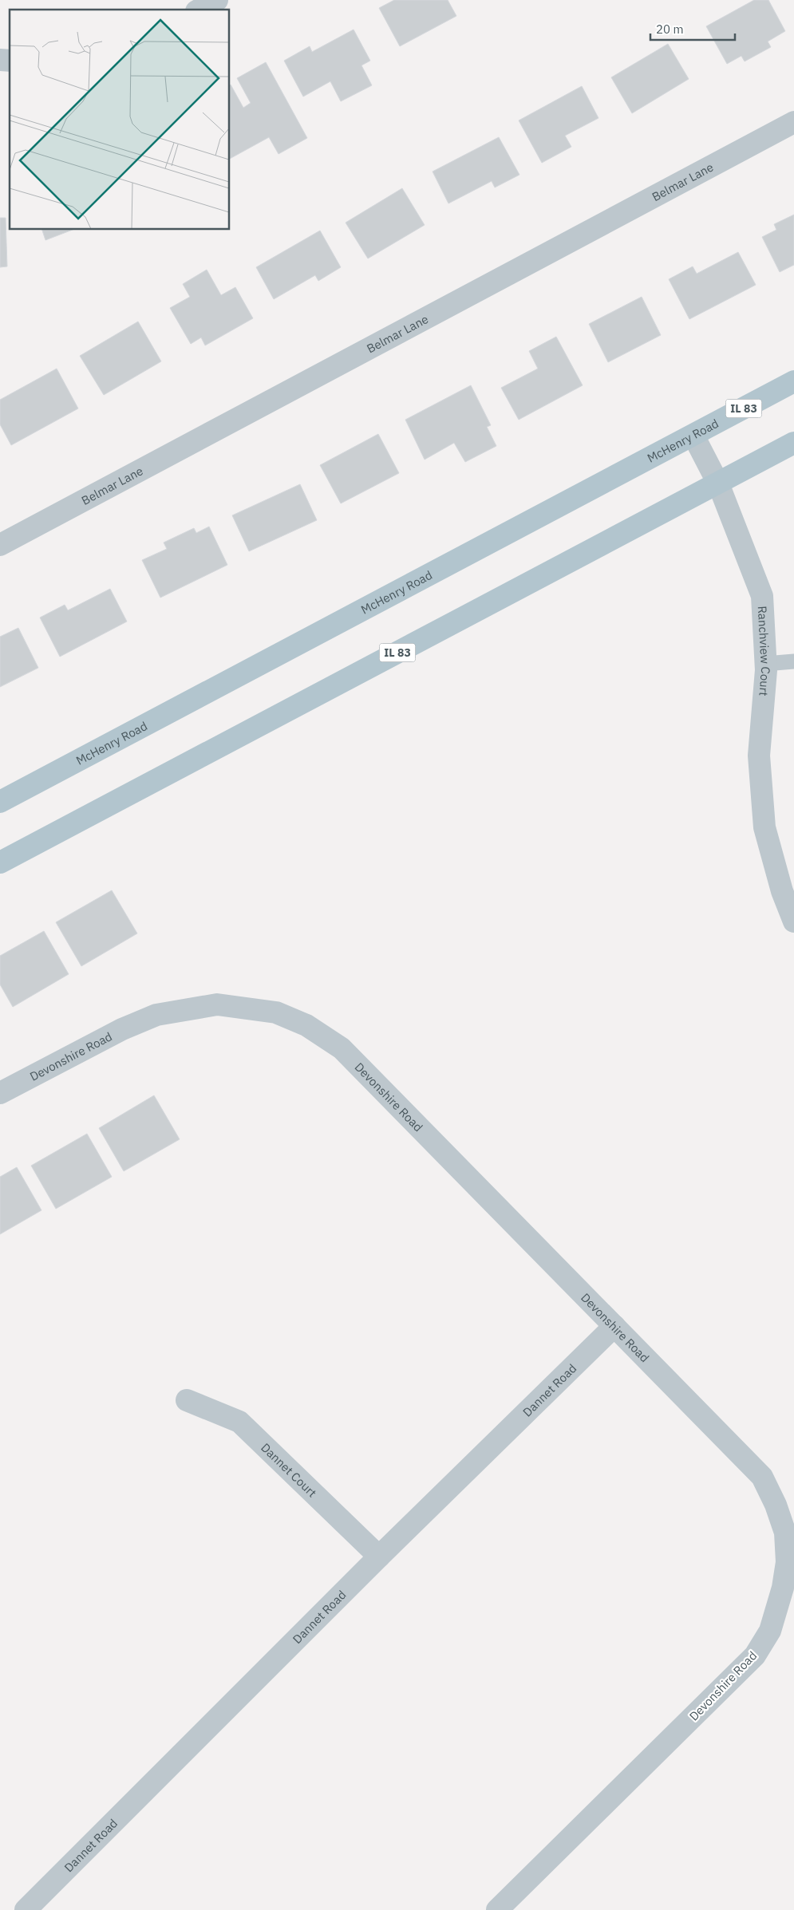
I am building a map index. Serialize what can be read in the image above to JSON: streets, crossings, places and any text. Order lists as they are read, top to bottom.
{
  "streets": {
    "main road": ["IL 83", "McHenry Road"],
    "street": [
      "Belmar Lane",
      "Ranchview Court",
      "Devonshire Road",
      "Dannet Road",
      "Dannet Court"
    ]
  },
  "crossings": [
    ["IL 83", "Ranchview Court"],
    ["McHenry Road", "Ranchview Court"],
    ["Devonshire Road", "Dannet Road"],
    ["Dannet Road", "Dannet Court"]
  ],
  "scale_bar": "20 m"
}
